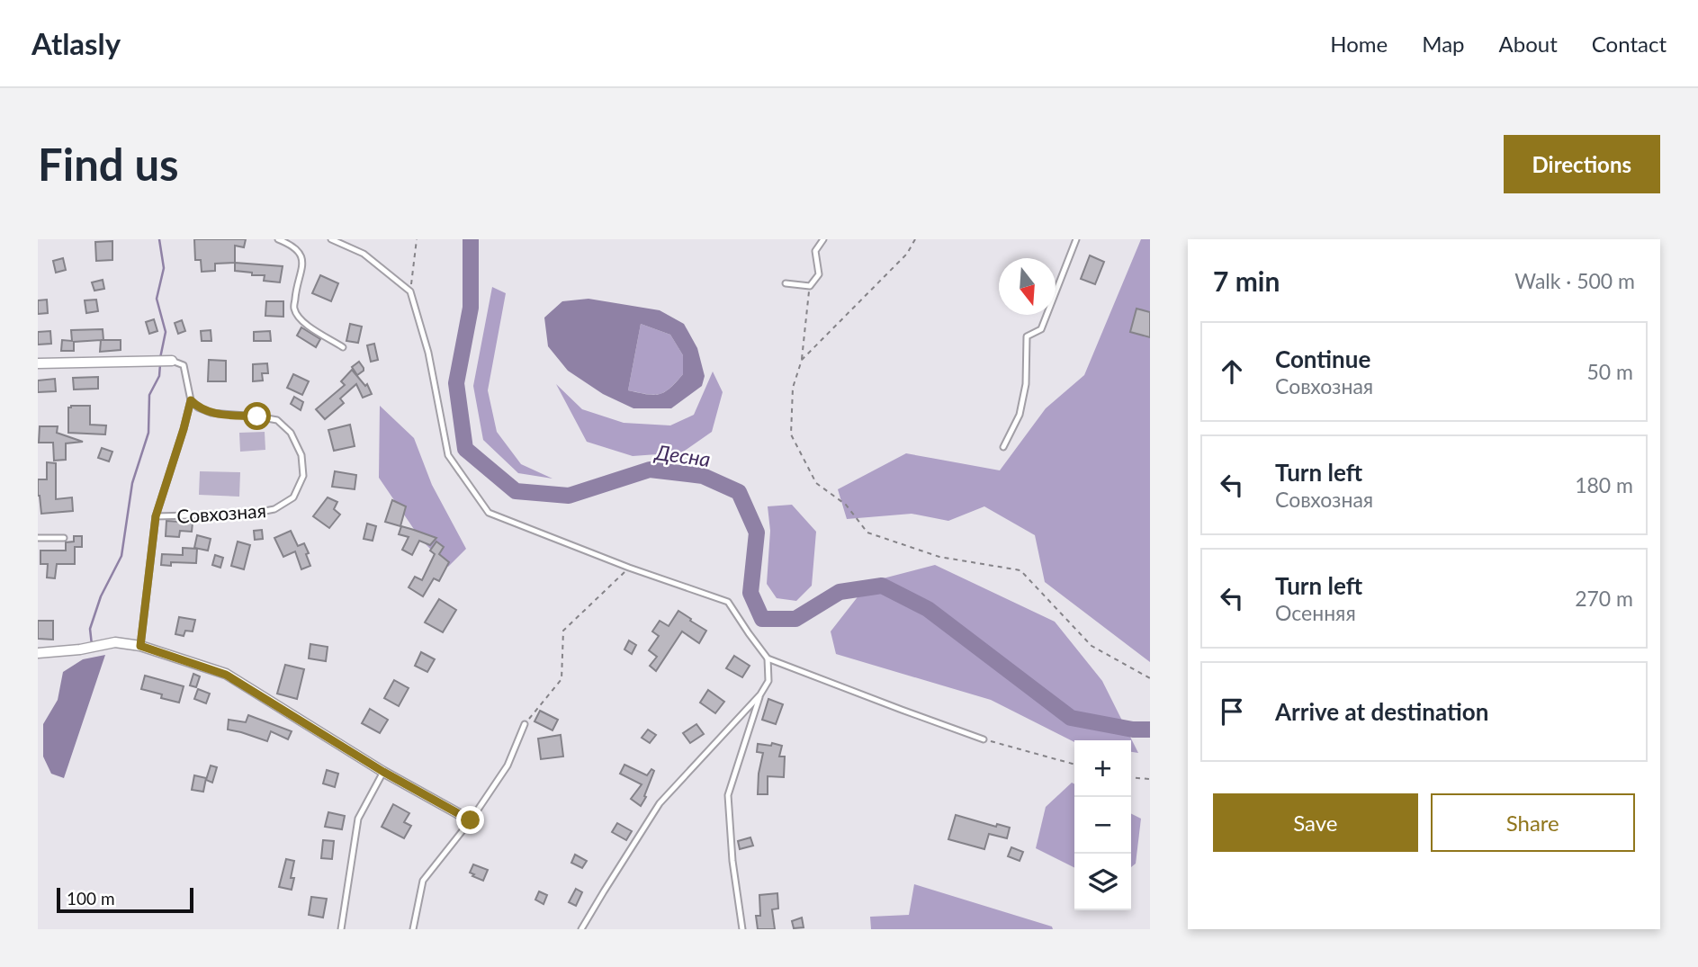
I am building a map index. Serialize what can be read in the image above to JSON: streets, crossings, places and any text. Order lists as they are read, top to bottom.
{
  "streets": {
    "lane": ["Совхозная"]
  },
  "water": ["Десна"],
  "scale_bar": "100 m",
  "north": "bottom",
  "page": {
    "header": "Atlasly",
    "nav": [
      "Home",
      "Map",
      "About",
      "Contact"
    ],
    "buttons": [
      "Directions",
      ["Save", "Share"]
    ],
    "title": "Find us",
    "heading": ["7 min", "Walk · 500 m"],
    "list": [
      ["Continue", "Совхозная", "50 m"],
      ["Turn left", "Совхозная", "180 m"],
      ["Turn left", "Осенняя", "270 m"],
      "Arrive at destination"
    ],
    "map_buttons": ["+", "−"],
    "scale": "100 m"
  }
}
